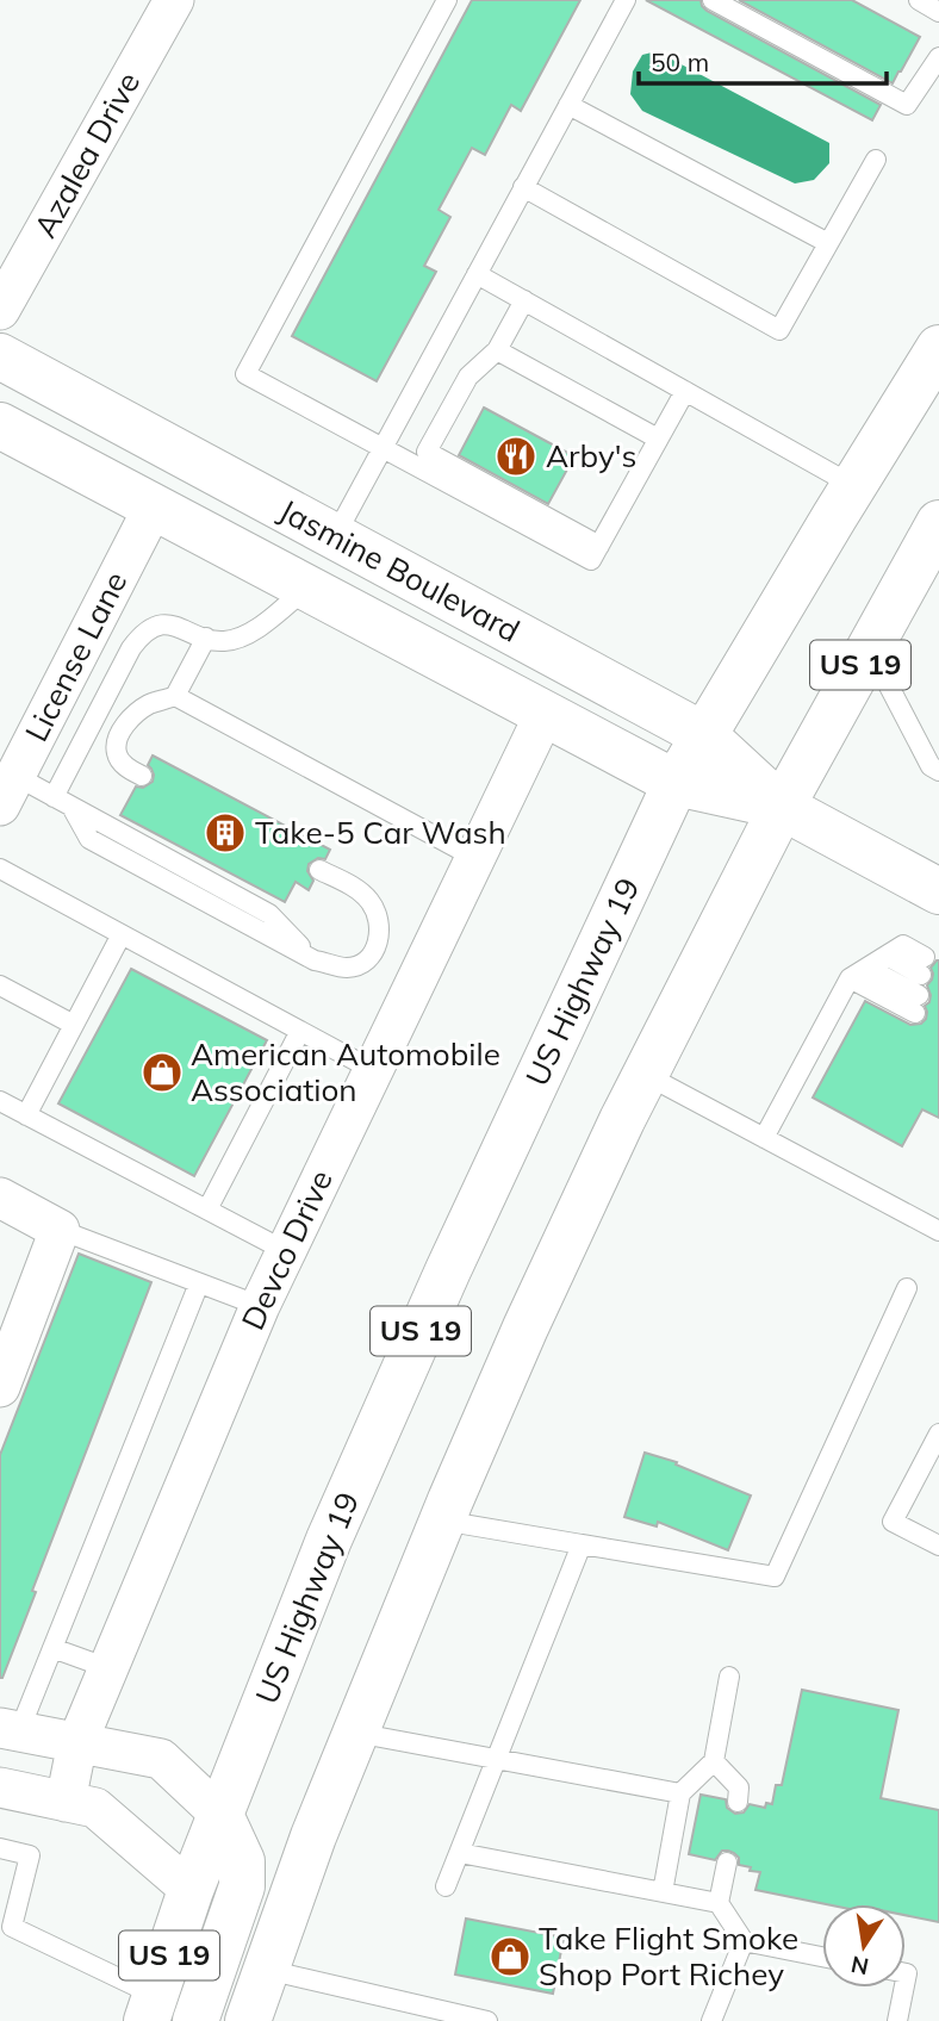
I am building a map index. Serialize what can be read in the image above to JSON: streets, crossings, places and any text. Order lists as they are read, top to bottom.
{
  "streets": {
    "main road": ["Jasmine Boulevard", "US 19", "US Highway 19"],
    "street": ["Azalea Drive", "License Lane", "Devco Drive"]
  },
  "crossings": [
    ["Jasmine Boulevard", "License Lane"],
    ["Jasmine Boulevard", "US 19"],
    ["Jasmine Boulevard", "US Highway 19"],
    ["Jasmine Boulevard", "Devco Drive"]
  ],
  "places": {
    "restaurant": ["Arby's"],
    "building": ["Take-5 Car Wash"],
    "shop": ["American Automobile Association", "Take Flight Smoke Shop Port Richey"]
  },
  "scale_bar": "50 m",
  "north": "bottom"
}
